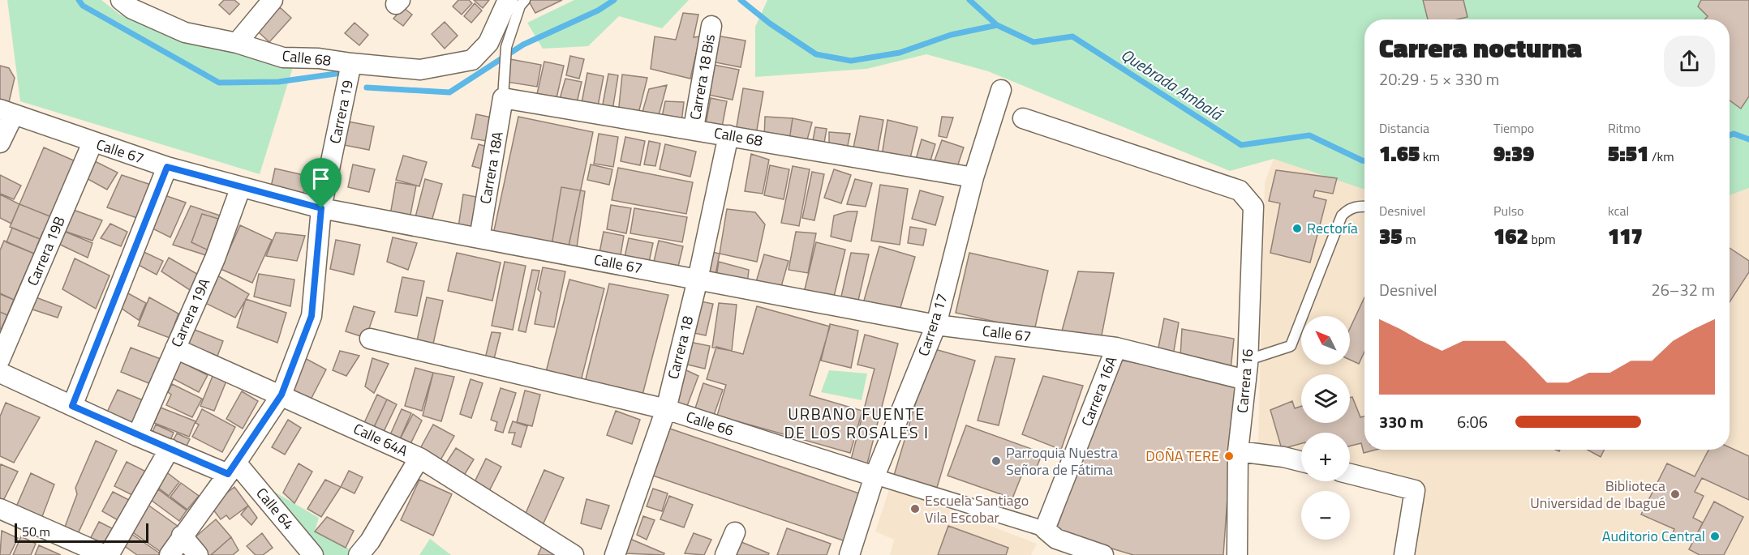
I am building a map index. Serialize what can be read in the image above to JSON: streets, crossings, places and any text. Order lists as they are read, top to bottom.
{
  "streets": {
    "street": [
      "Calle 68",
      "Carrera 18 Bis",
      "Carrera 19",
      "Calle 67",
      "Carrera 18A",
      "Carrera 19B",
      "Carrera 19A",
      "Carrera 17",
      "Carrera 18",
      "Carrera 16",
      "Carrera 16A",
      "Calle 66",
      "Calle 64A",
      "Calle 64"
    ]
  },
  "crossings": [
    ["Calle 68", "Carrera 18 Bis"],
    ["Calle 68", "Carrera 19"],
    ["Calle 68", "Carrera 18A"],
    ["Calle 68", "Carrera 17"],
    ["Calle 68", "Carrera 18"],
    ["Carrera 19", "Calle 67"],
    ["Carrera 19", "Calle 64A"],
    ["Carrera 19", "Calle 64"],
    ["Calle 67", "Carrera 18A"],
    ["Calle 67", "Carrera 19B"],
    ["Calle 67", "Carrera 19A"],
    ["Calle 67", "Carrera 17"],
    ["Calle 67", "Carrera 18"],
    ["Calle 67", "Carrera 16"],
    ["Calle 67", "Carrera 16A"],
    ["Carrera 19A", "Calle 64A"],
    ["Carrera 19A", "Calle 64"],
    ["Carrera 17", "Calle 66"],
    ["Carrera 18", "Calle 66"],
    ["Carrera 16A", "Calle 66"]
  ],
  "districts": ["URBANO FUENTE DE LOS ROSALES I"],
  "water": ["Quebrada Ambalá"],
  "places": [
    "Rectoría",
    "DOÑA TERE",
    "Parroquia Nuestra Señora de Fátima",
    "Biblioteca Universidad de Ibagué",
    "Escuela Santiago Vila Escobar",
    "Auditorio Central"
  ],
  "scale_bar": "50 m",
  "north": "top left",
  "page": {
    "heading": ["Carrera nocturna", "20:29 · 5 × 330 m"],
    "stats": [
      ["Distancia", "1.65 km"],
      ["Tiempo", "9:39"],
      ["Ritmo", "5:51 /km"],
      ["Desnivel", "35 m"],
      ["Pulso", "162 bpm"],
      ["kcal", "117"]
    ],
    "chart": ["Desnivel", "26–32 m"],
    "map_buttons": ["+", "−"],
    "list": [
      {
        "name": "330 m",
        "note": "6:06"
      }
    ],
    "scale": "50 m"
  }
}
